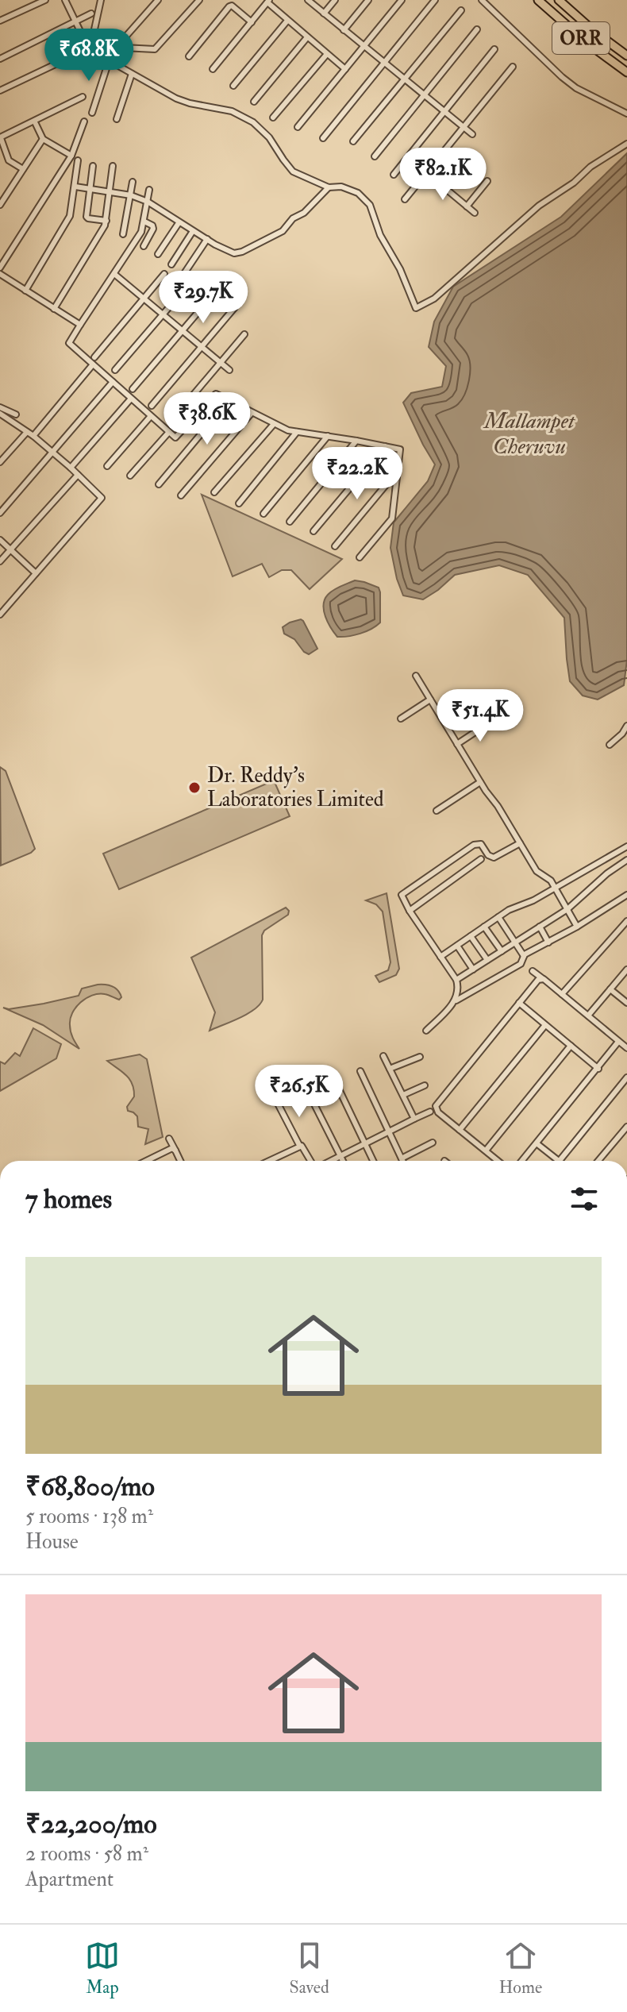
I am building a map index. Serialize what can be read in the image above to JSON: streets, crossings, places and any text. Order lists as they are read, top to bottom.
{
  "streets": {
    "highway": ["ORR"]
  },
  "water": ["Mallampet Cheruvu"],
  "places": ["Dr. Reddy's Laboratories Limited"],
  "page": {
    "price": [
      "₹68.8K",
      "₹82.1K",
      "₹29.7K",
      "₹38.6K",
      "₹22.2K",
      "₹51.4K",
      "₹26.5K"
    ],
    "heading": "7 homes",
    "list": [
      {
        "name": "₹68,800/mo",
        "note": "5 rooms · 138 m² · House"
      },
      {
        "name": "₹22,200/mo",
        "note": "2 rooms · 58 m² · Apartment"
      }
    ],
    "tabs": ["Map", "Saved", "Home"]
  }
}
